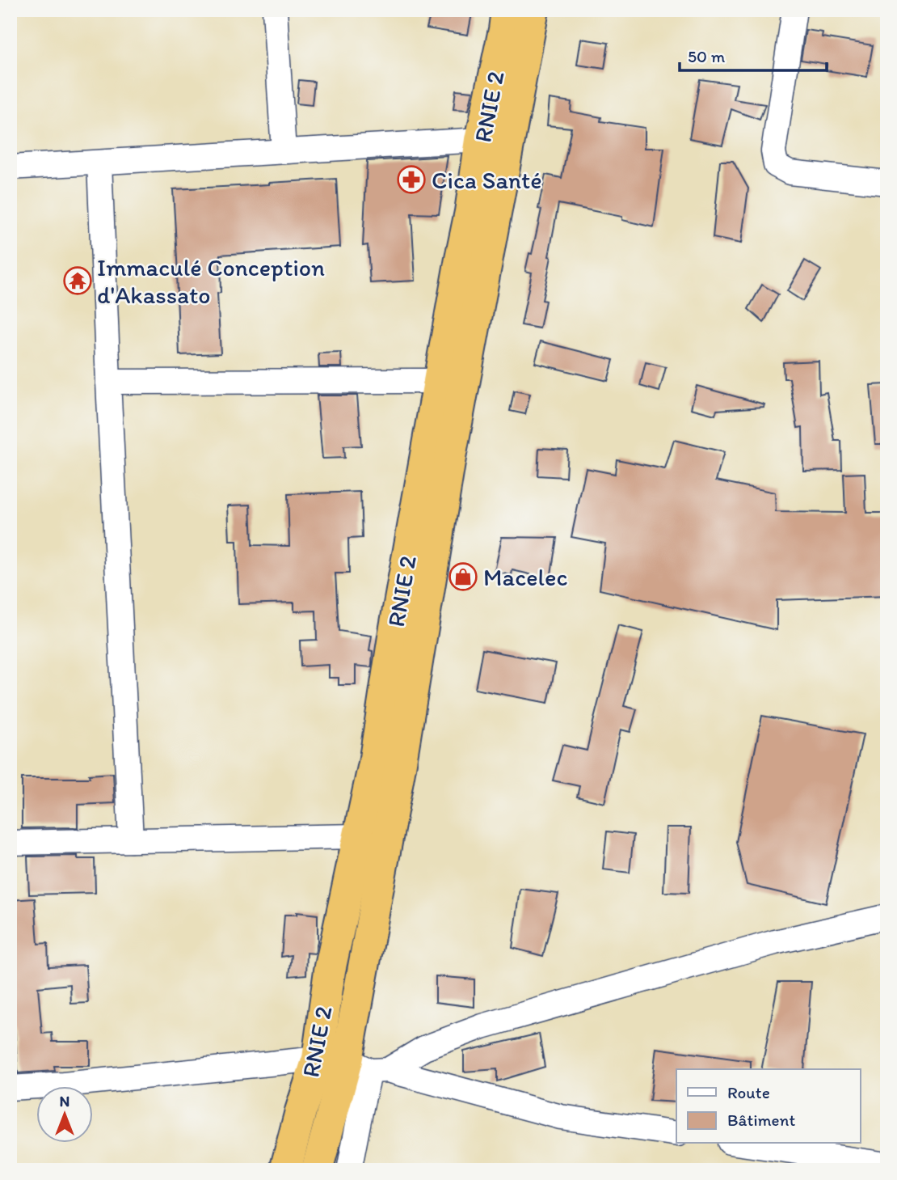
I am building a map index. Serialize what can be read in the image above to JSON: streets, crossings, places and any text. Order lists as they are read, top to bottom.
{
  "streets": {
    "highway": ["RNIE 2"]
  },
  "places": {
    "pharmacy": ["Cica Santé"],
    "temple": ["Immaculé Conception d'Akassato"],
    "shop": ["Macelec"]
  },
  "legend": ["Route", "Bâtiment"],
  "scale_bar": "50 m",
  "north": "top"
}
